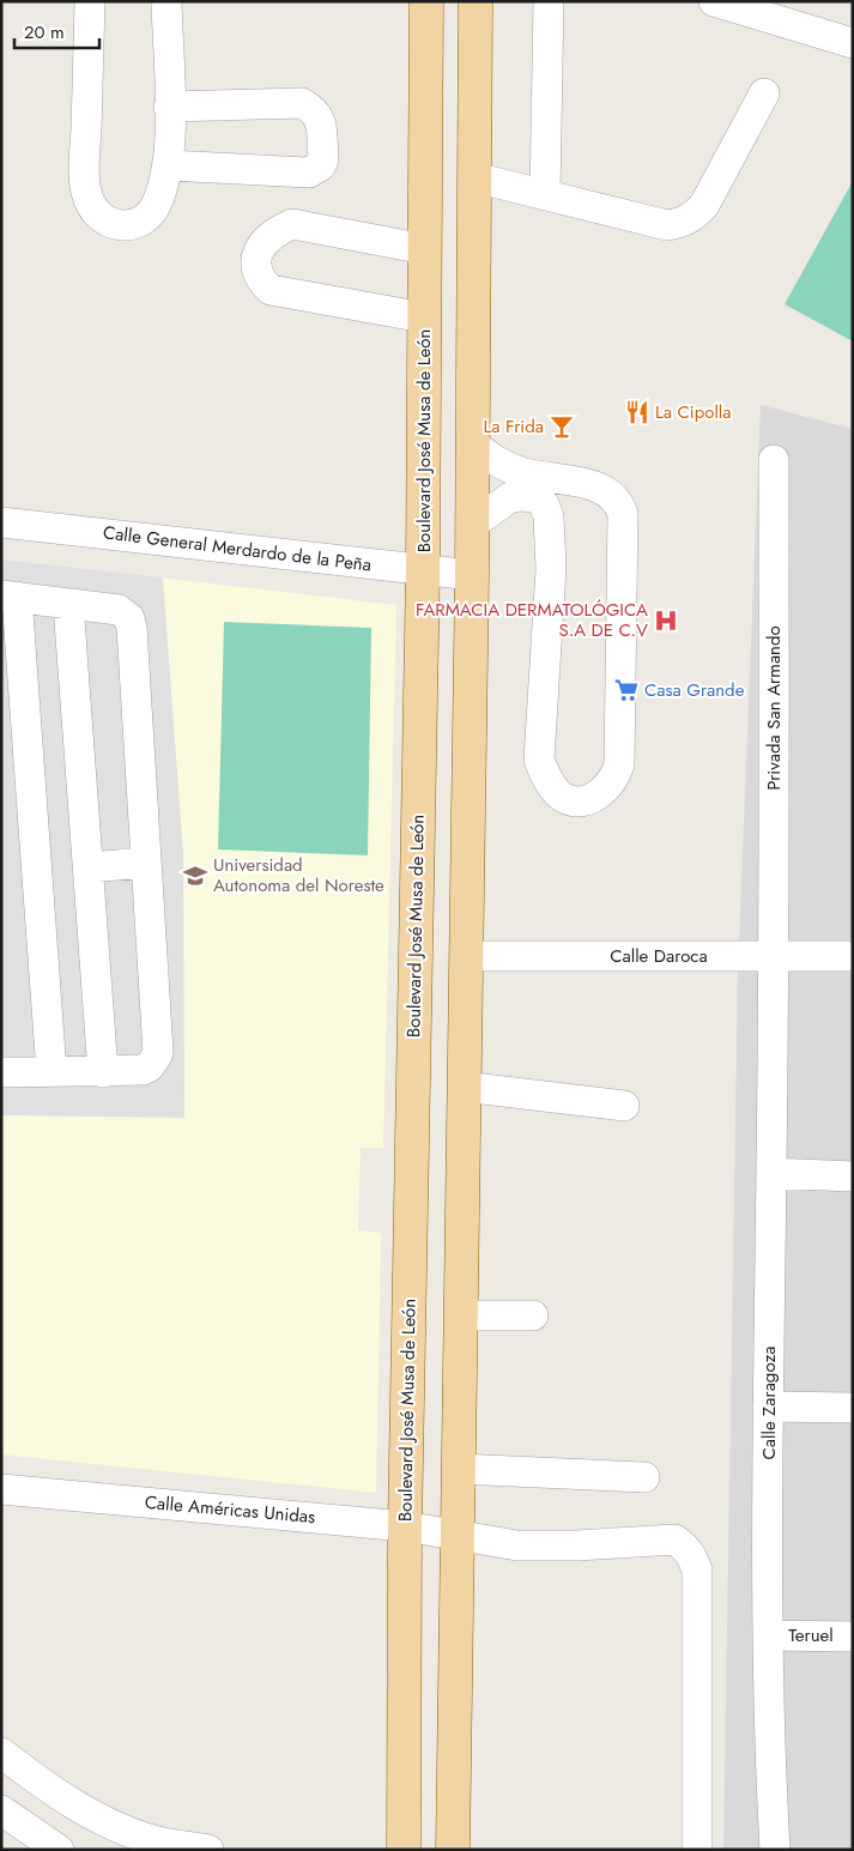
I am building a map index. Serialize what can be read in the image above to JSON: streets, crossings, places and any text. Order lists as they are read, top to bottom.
{
  "streets": {
    "main road": ["Boulevard José Musa de León"],
    "street": [
      "Calle General Merdardo de la Peña",
      "Privada San Armando",
      "Calle Daroca",
      "Calle Zaragoza",
      "Calle Américas Unidas",
      "Teruel"
    ]
  },
  "crossings": [
    ["Boulevard José Musa de León", "Calle General Merdardo de la Peña"],
    ["Boulevard José Musa de León", "Calle Américas Unidas"],
    ["Privada San Armando", "Calle Daroca"],
    ["Privada San Armando", "Calle Zaragoza"],
    ["Calle Daroca", "Calle Zaragoza"],
    ["Calle Zaragoza", "Teruel"]
  ],
  "places": {
    "restaurant": ["La Cipolla"],
    "bar": ["La Frida"],
    "hospital": ["FARMACIA DERMATOLÓGICA S.A DE C.V"],
    "supermarket": ["Casa Grande"],
    "school or university": ["Universidad Autonoma del Noreste"]
  },
  "scale_bar": "20 m"
}
